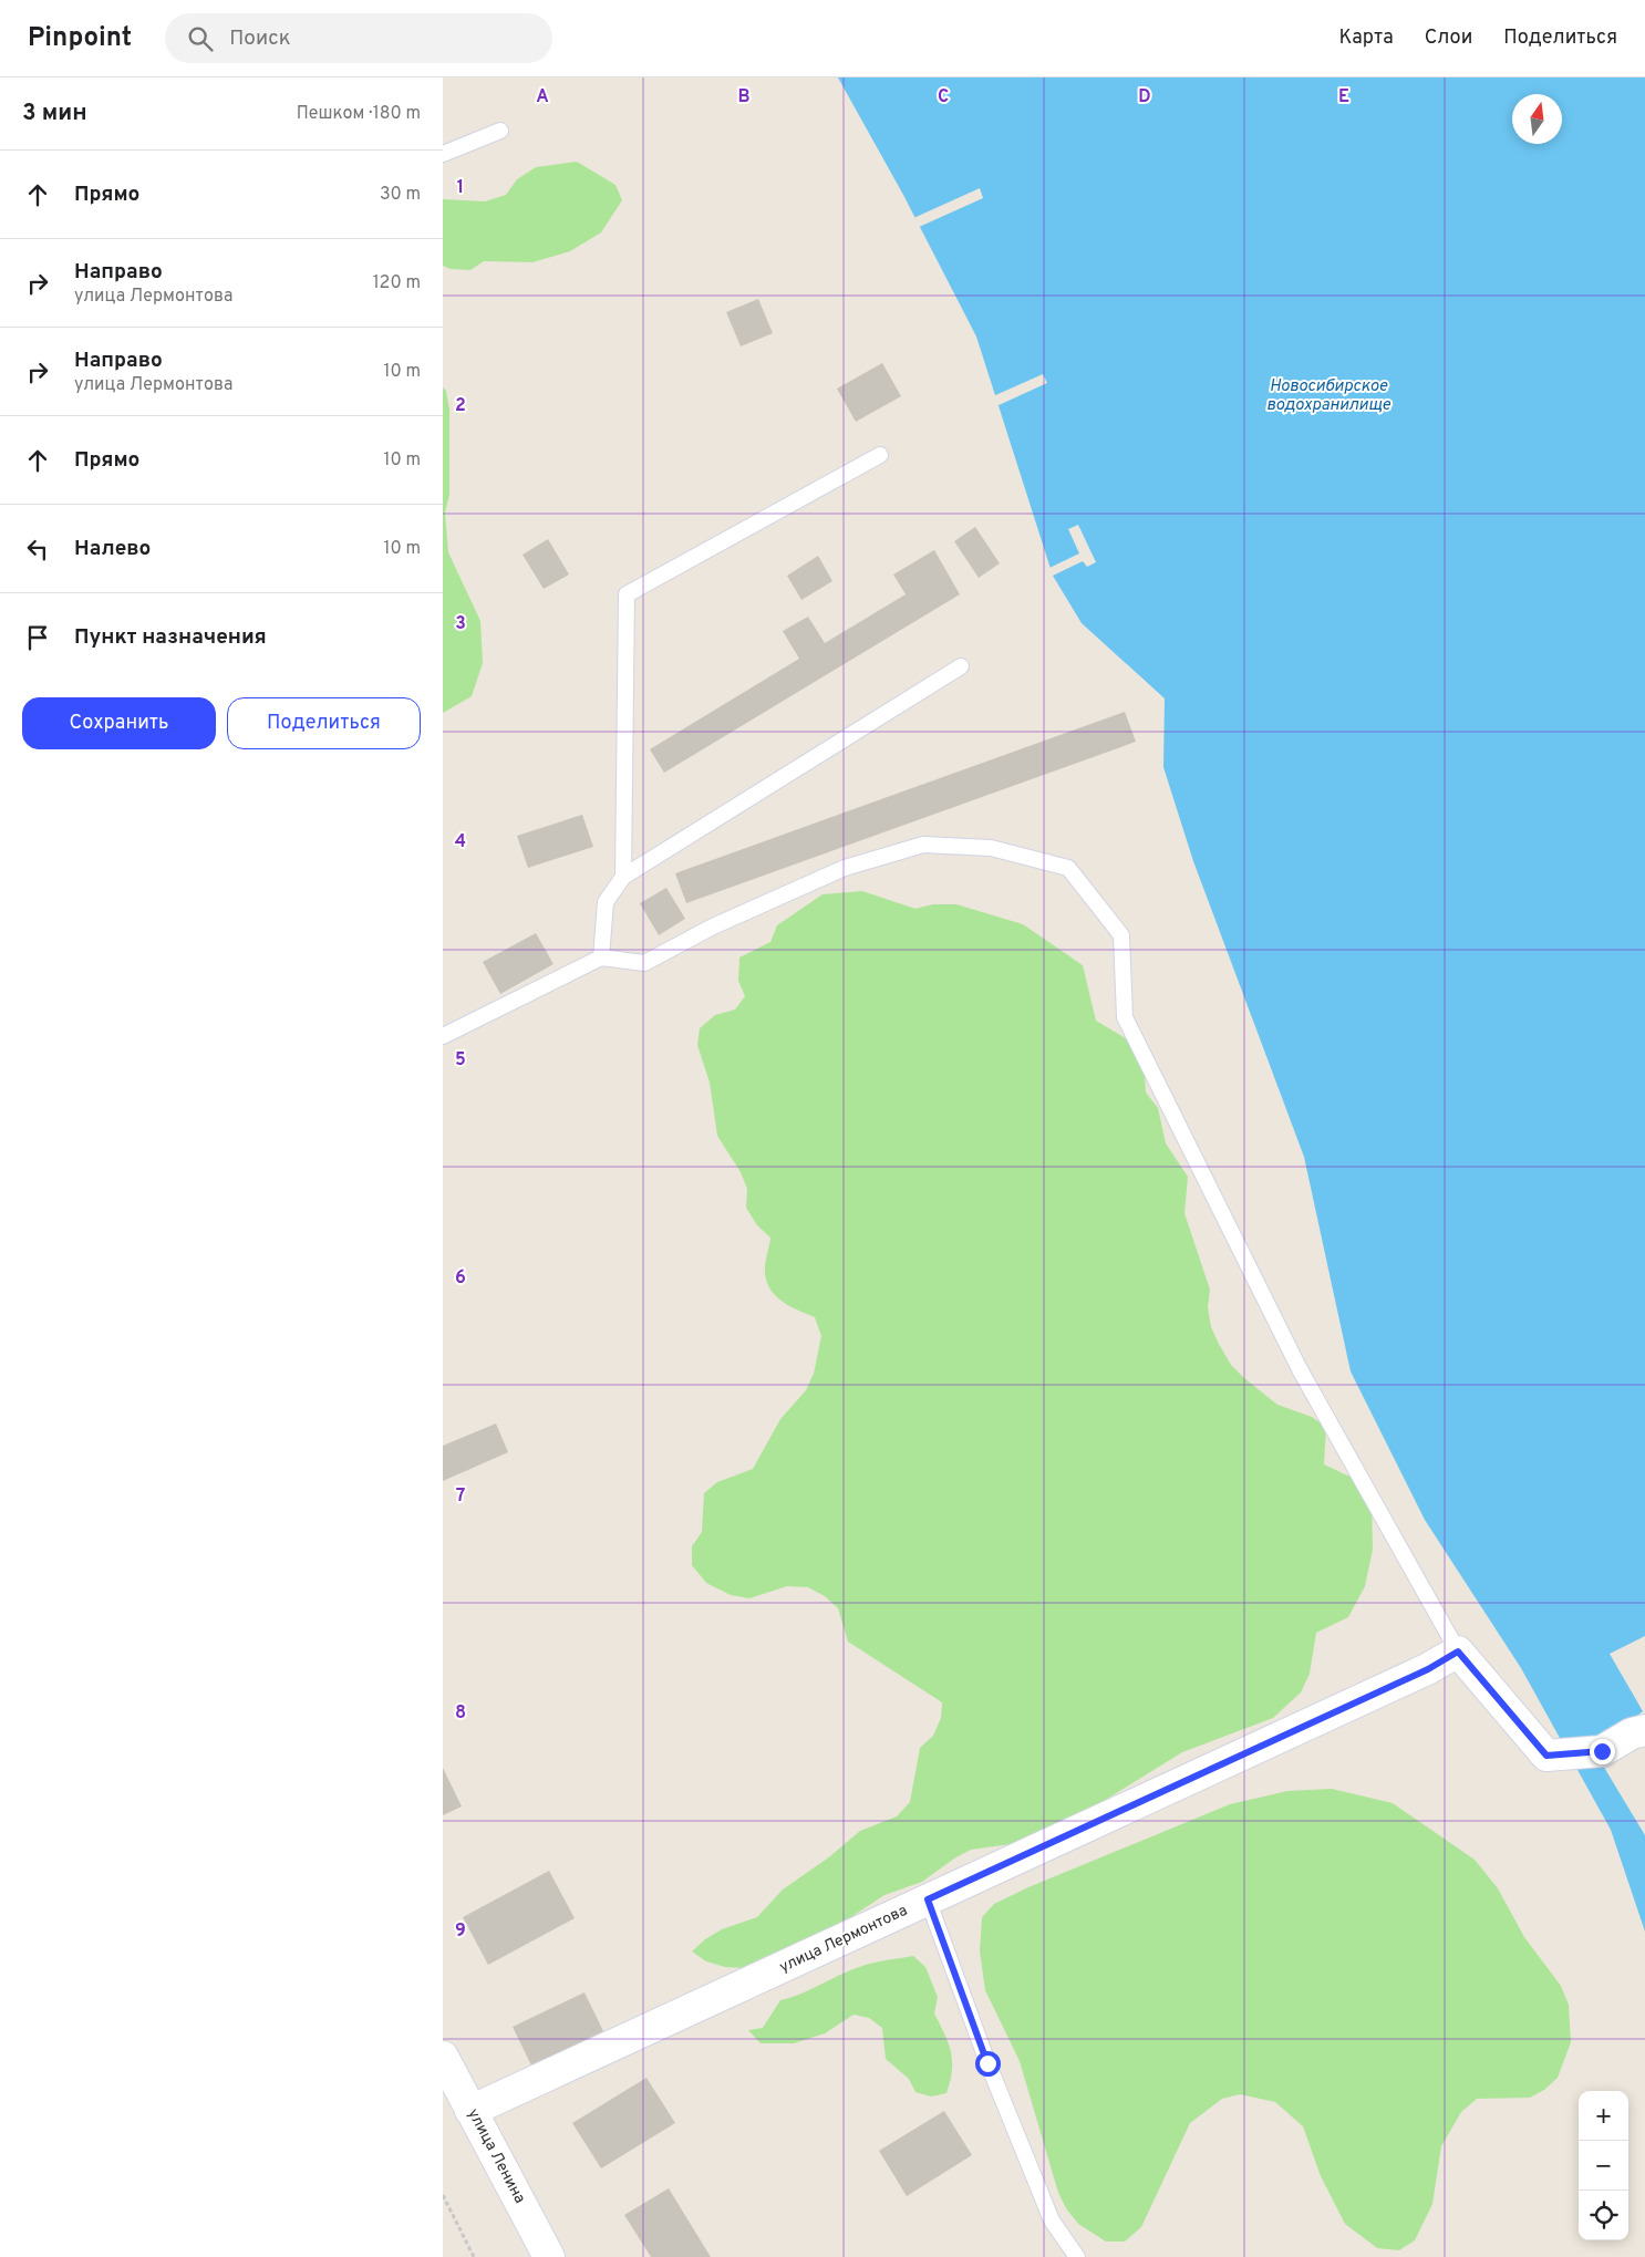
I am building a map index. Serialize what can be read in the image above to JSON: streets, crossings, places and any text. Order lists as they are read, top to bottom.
{
  "streets": {
    "street": ["улица Лермонтова", "улица Ленина"]
  },
  "crossings": [
    ["улица Лермонтова", "улица Ленина"]
  ],
  "water": ["Новосибирское водохранилище"],
  "north": "top",
  "page": {
    "header": "Pinpoint",
    "search": "Поиск",
    "nav": ["Карта", "Слои", "Поделиться"],
    "heading": ["3 мин", "Пешком · 180 m"],
    "list": [
      ["Прямо", "30 m"],
      ["Направо", "улица Лермонтова", "120 m"],
      ["Направо", "улица Лермонтова", "10 m"],
      ["Прямо", "10 m"],
      ["Налево", "10 m"],
      "Пункт назначения"
    ],
    "buttons": ["Сохранить", "Поделиться"],
    "map_buttons": ["+", "−"]
  },
  "grid": {
    "columns": [
      "A",
      "B",
      "C",
      "D",
      "E"
    ],
    "rows": [
      "1",
      "2",
      "3",
      "4",
      "5",
      "6",
      "7",
      "8",
      "9"
    ]
  }
}
